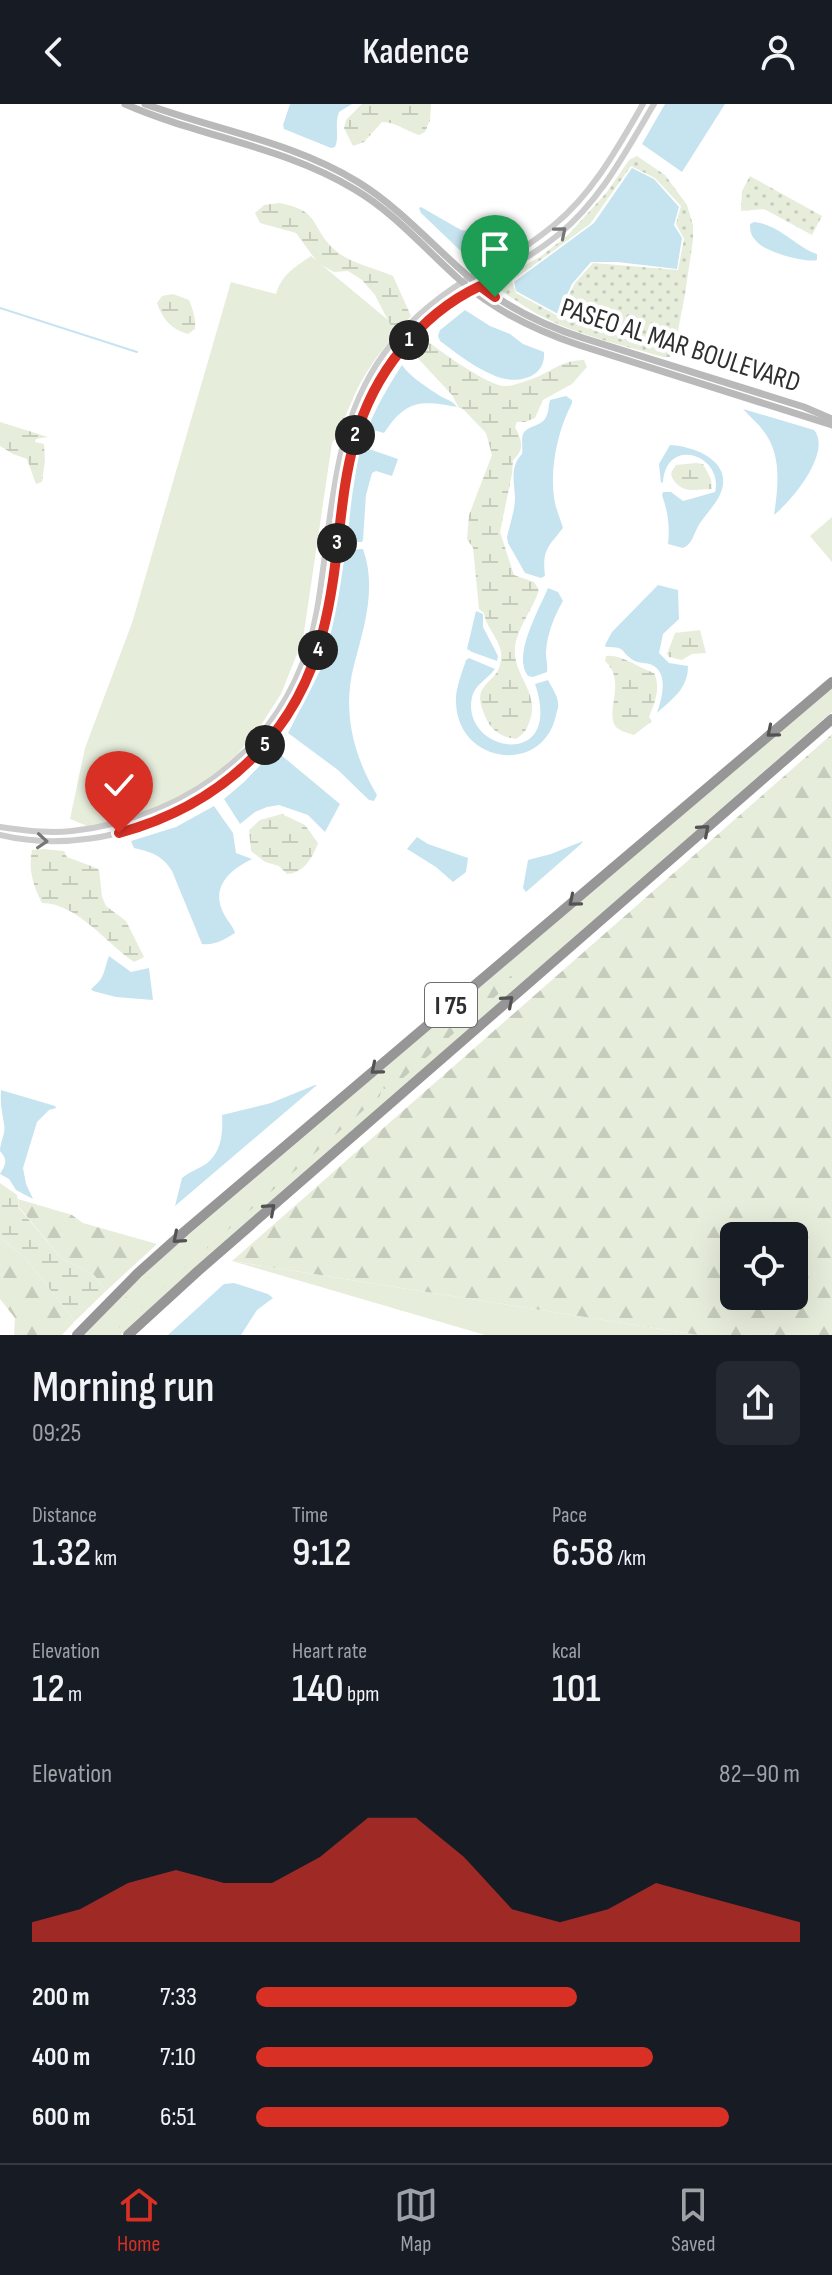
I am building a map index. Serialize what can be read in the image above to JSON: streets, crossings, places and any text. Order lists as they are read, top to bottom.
{
  "streets": {
    "highway": ["I 75"],
    "main road": ["PASEO AL MAR BOULEVARD"]
  },
  "page": {
    "header": "Kadence",
    "pins": [
      "1",
      "2",
      "3",
      "4",
      "5"
    ],
    "heading": ["Morning run", "09:25"],
    "stats": [
      ["Distance", "1.32 km"],
      ["Time", "9:12"],
      ["Pace", "6:58 /km"],
      ["Elevation", "12 m"],
      ["Heart rate", "140 bpm"],
      ["kcal", "101"]
    ],
    "chart": ["Elevation", "82–90 m"],
    "list": [
      {
        "name": "200 m",
        "note": "7:33"
      },
      {
        "name": "400 m",
        "note": "7:10"
      },
      {
        "name": "600 m",
        "note": "6:51"
      }
    ],
    "tabs": ["Home", "Map", "Saved"]
  }
}
